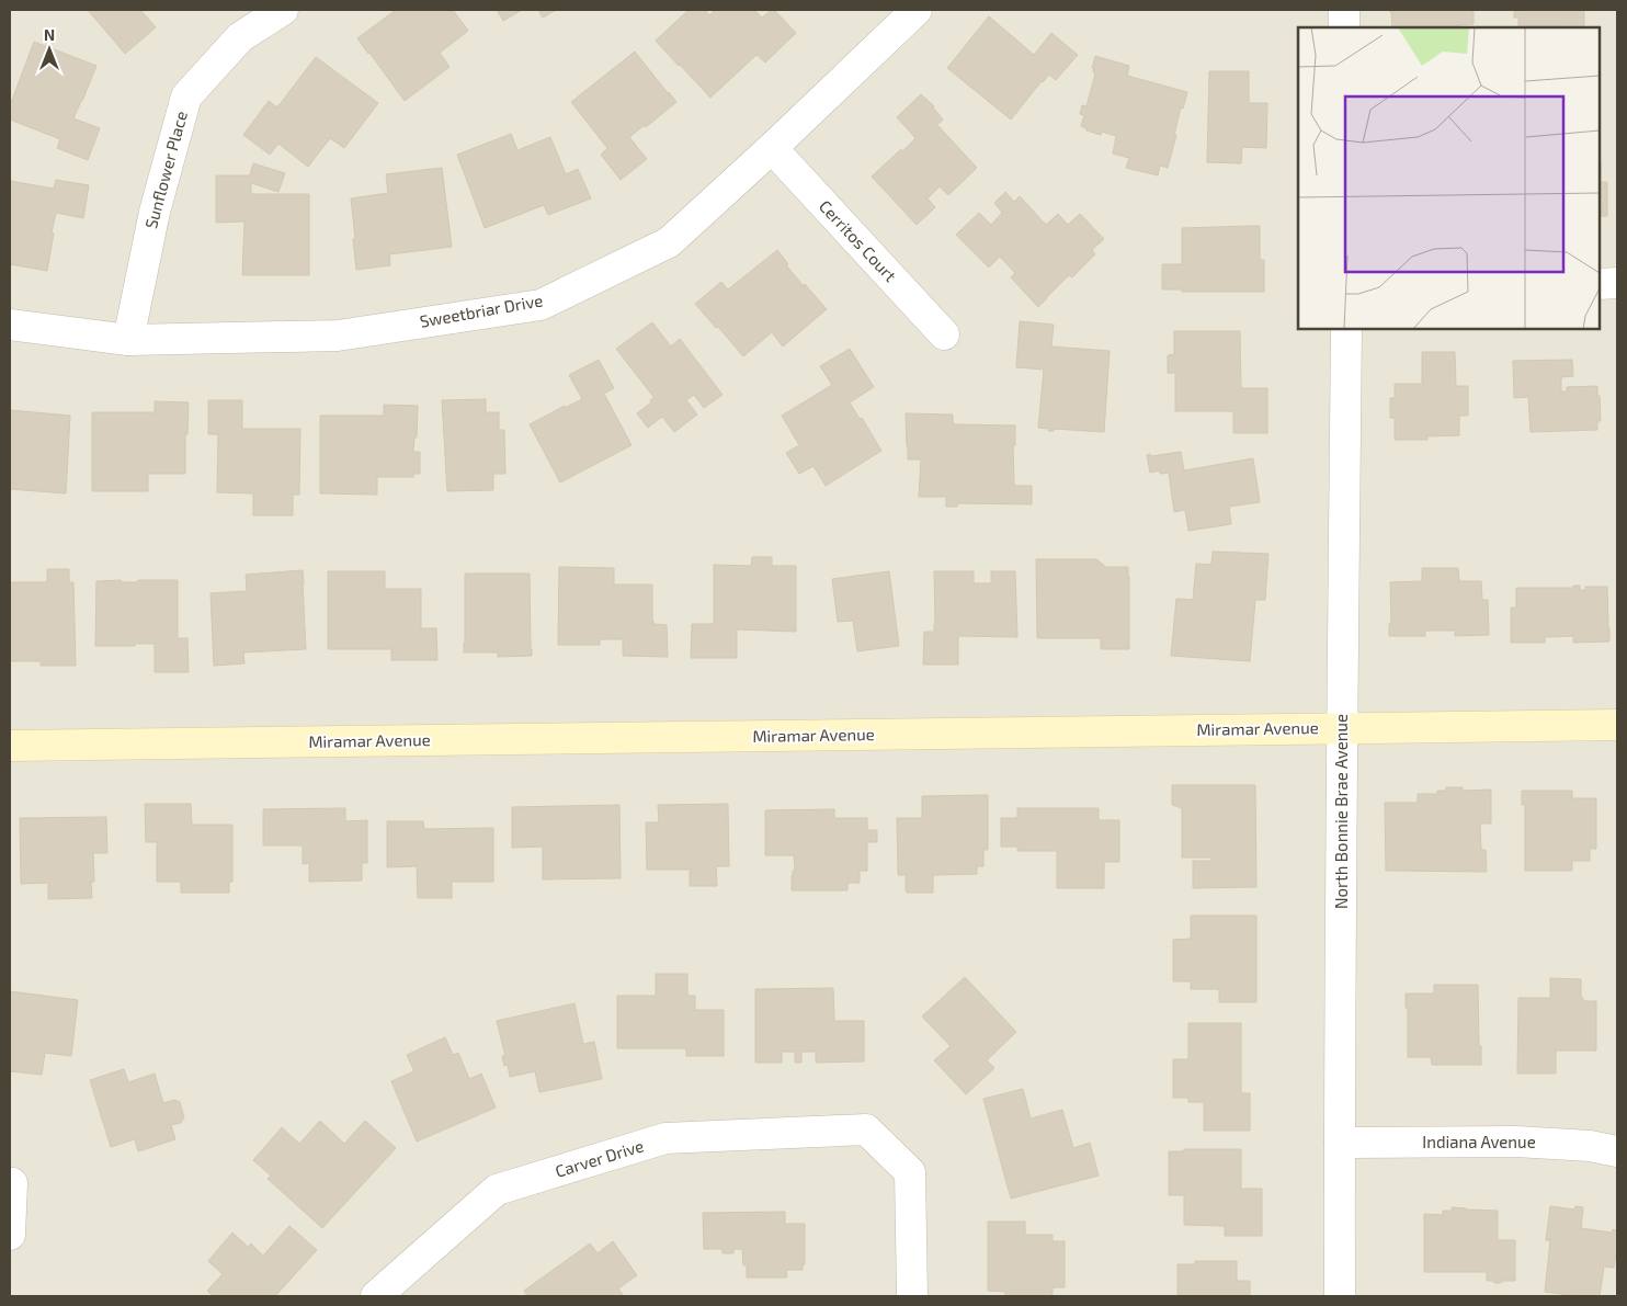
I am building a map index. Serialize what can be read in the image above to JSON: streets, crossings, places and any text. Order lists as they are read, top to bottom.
{
  "streets": {
    "street": [
      "Sunflower Place",
      "Cerritos Court",
      "Sweetbriar Drive",
      "Miramar Avenue",
      "North Bonnie Brae Avenue",
      "Indiana Avenue",
      "Carver Drive"
    ]
  },
  "crossings": [
    ["Sunflower Place", "Sweetbriar Drive"],
    ["Cerritos Court", "Sweetbriar Drive"],
    ["Miramar Avenue", "North Bonnie Brae Avenue"],
    ["North Bonnie Brae Avenue", "Indiana Avenue"]
  ],
  "north": "top"
}
